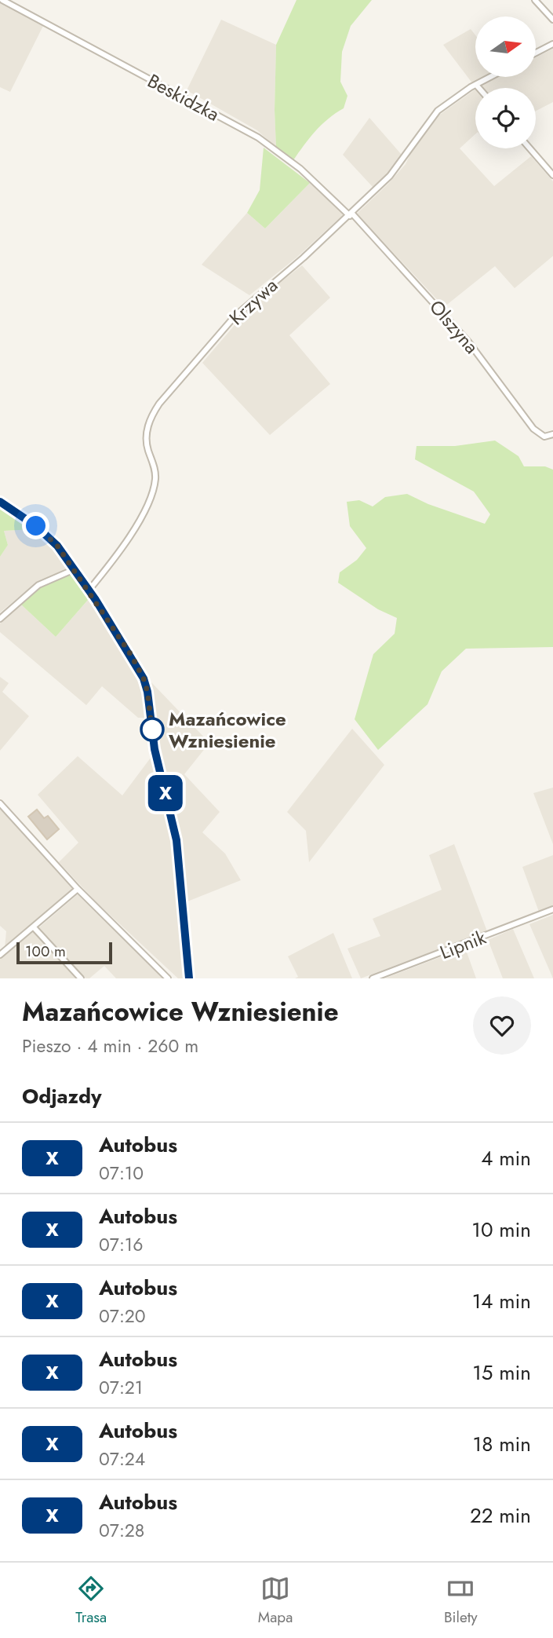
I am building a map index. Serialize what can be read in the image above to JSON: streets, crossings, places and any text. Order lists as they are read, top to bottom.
{
  "streets": {
    "street": [
      "Beskidzka",
      "Krzywa",
      "Olszyna",
      "Lipnik"
    ]
  },
  "crossings": [
    ["Beskidzka", "Krzywa"],
    ["Beskidzka", "Olszyna"],
    ["Krzywa", "Olszyna"]
  ],
  "places": ["Mazańcowice Wzniesienie"],
  "lines": ["bus line X"],
  "scale_bar": "100 m",
  "north": "right",
  "page": {
    "on_map": "X",
    "scale": "100 m",
    "heading": [
      ["Mazańcowice Wzniesienie", "Pieszo · 4 min · 260 m"],
      "Odjazdy"
    ],
    "list": [
      {
        "mark": "X",
        "name": "Autobus",
        "note": "07:10",
        "value": "4 min"
      },
      {
        "mark": "X",
        "name": "Autobus",
        "note": "07:16",
        "value": "10 min"
      },
      {
        "mark": "X",
        "name": "Autobus",
        "note": "07:20",
        "value": "14 min"
      },
      {
        "mark": "X",
        "name": "Autobus",
        "note": "07:21",
        "value": "15 min"
      },
      {
        "mark": "X",
        "name": "Autobus",
        "note": "07:24",
        "value": "18 min"
      },
      {
        "mark": "X",
        "name": "Autobus",
        "note": "07:28",
        "value": "22 min"
      }
    ],
    "tabs": ["Trasa", "Mapa", "Bilety"]
  }
}
